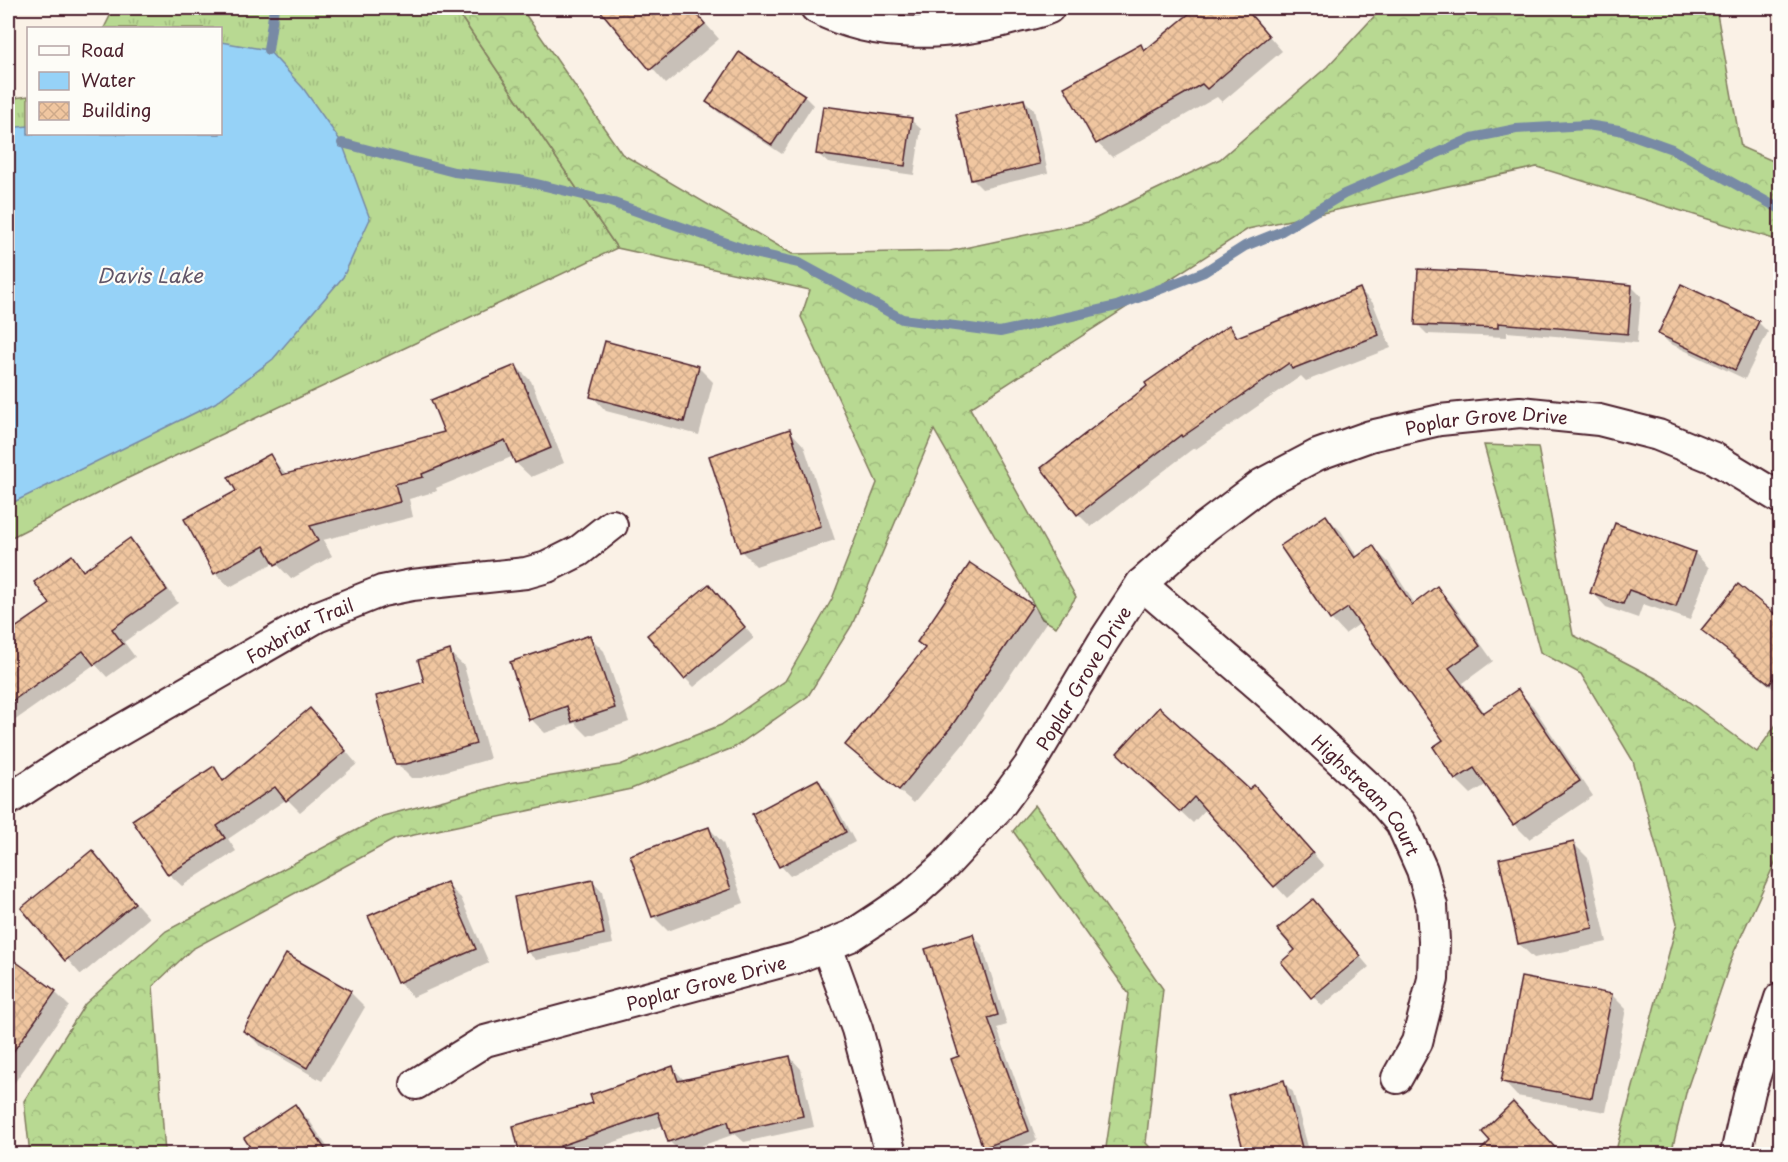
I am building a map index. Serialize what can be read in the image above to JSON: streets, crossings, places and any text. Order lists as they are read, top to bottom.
{
  "streets": {
    "street": ["Poplar Grove Drive", "Foxbriar Trail", "Highstream Court"]
  },
  "crossings": [
    ["Poplar Grove Drive", "Highstream Court"]
  ],
  "water": ["Davis Lake"],
  "legend": ["Road", "Water", "Building"]
}
